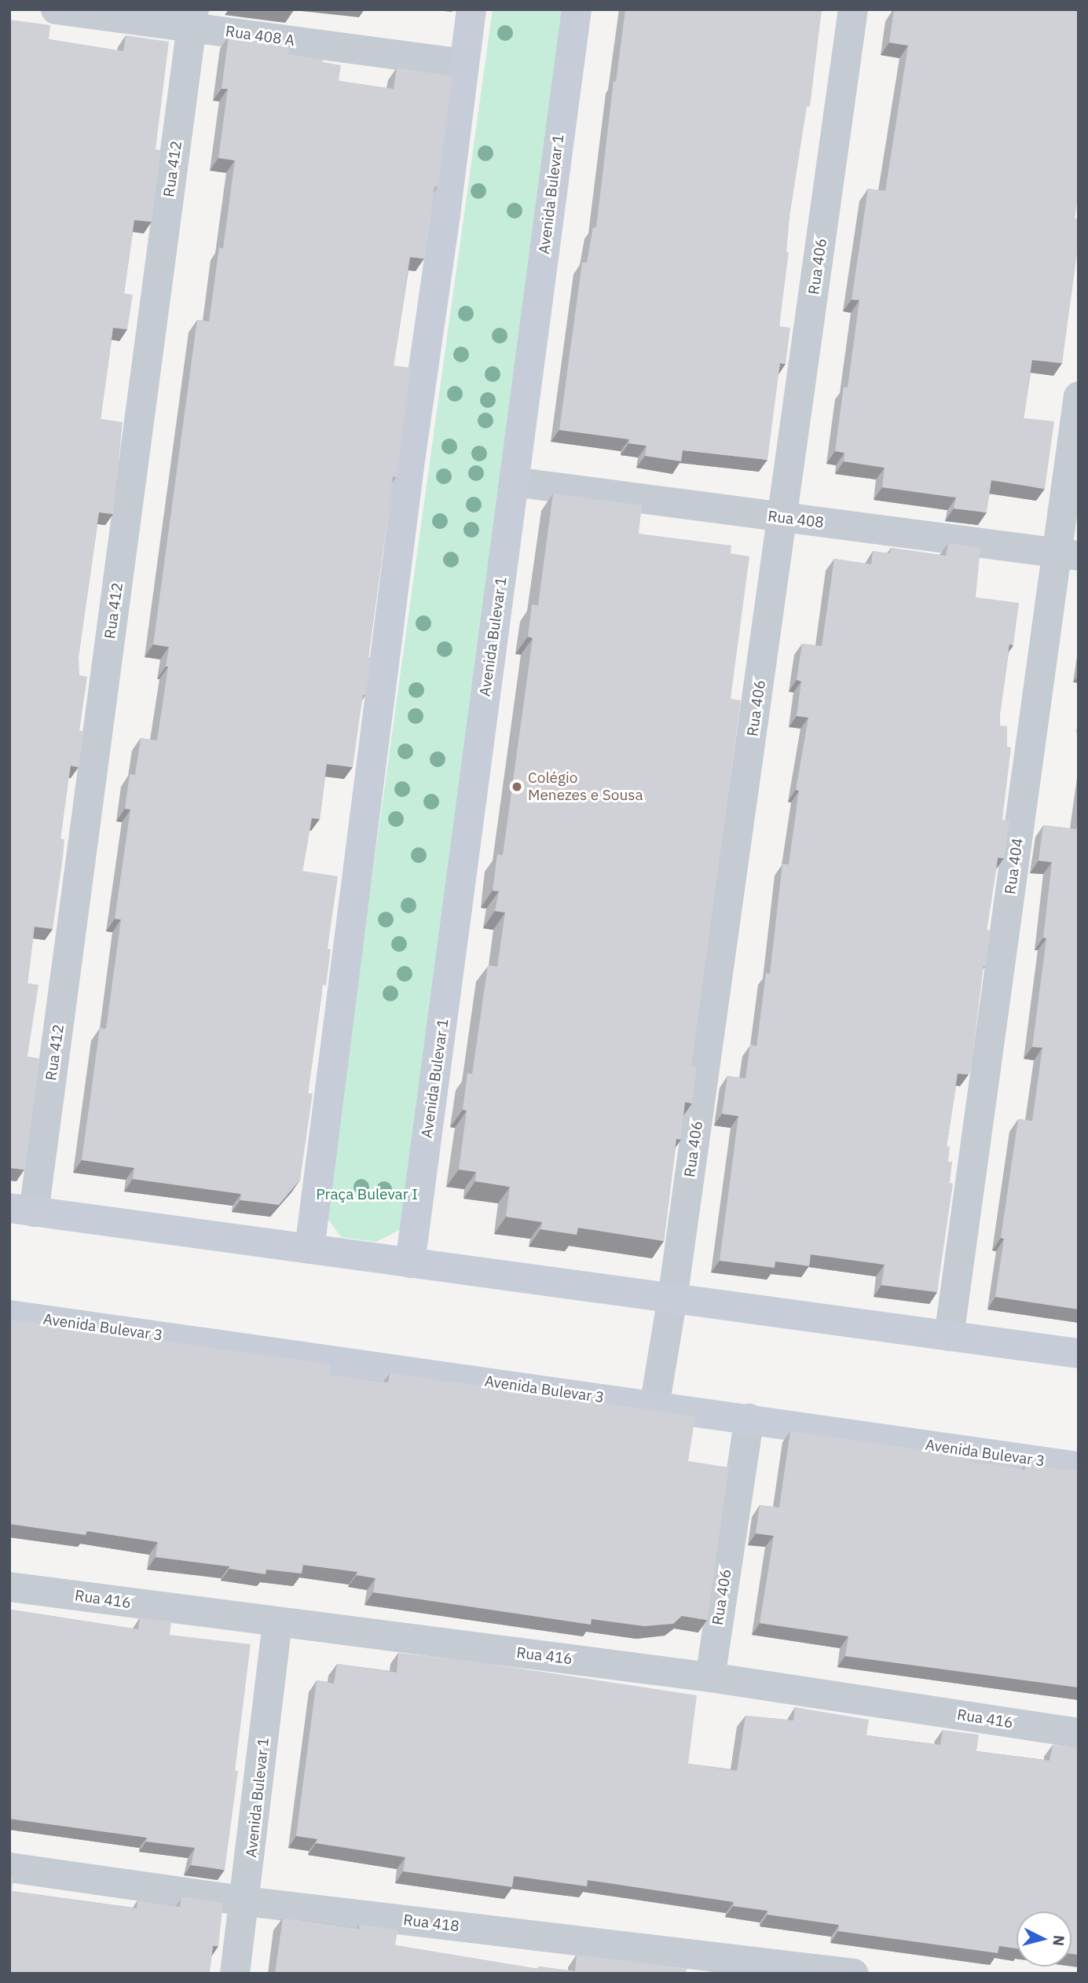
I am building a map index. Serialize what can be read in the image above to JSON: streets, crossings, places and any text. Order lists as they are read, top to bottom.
{
  "streets": {
    "street": [
      "Rua 408 A",
      "Rua 412",
      "Avenida Bulevar 1",
      "Rua 406",
      "Rua 408",
      "Rua 404",
      "Avenida Bulevar 3",
      "Rua 416",
      "Rua 418"
    ]
  },
  "crossings": [
    ["Rua 408 A", "Rua 412"],
    ["Avenida Bulevar 1", "Rua 408"],
    ["Avenida Bulevar 1", "Rua 416"],
    ["Avenida Bulevar 1", "Rua 418"],
    ["Rua 406", "Rua 408"],
    ["Rua 406", "Avenida Bulevar 3"],
    ["Rua 406", "Rua 416"],
    ["Rua 408", "Rua 404"]
  ],
  "parks": ["Praça Bulevar I"],
  "places": ["Colégio Menezes e Sousa"],
  "north": "right"
}
